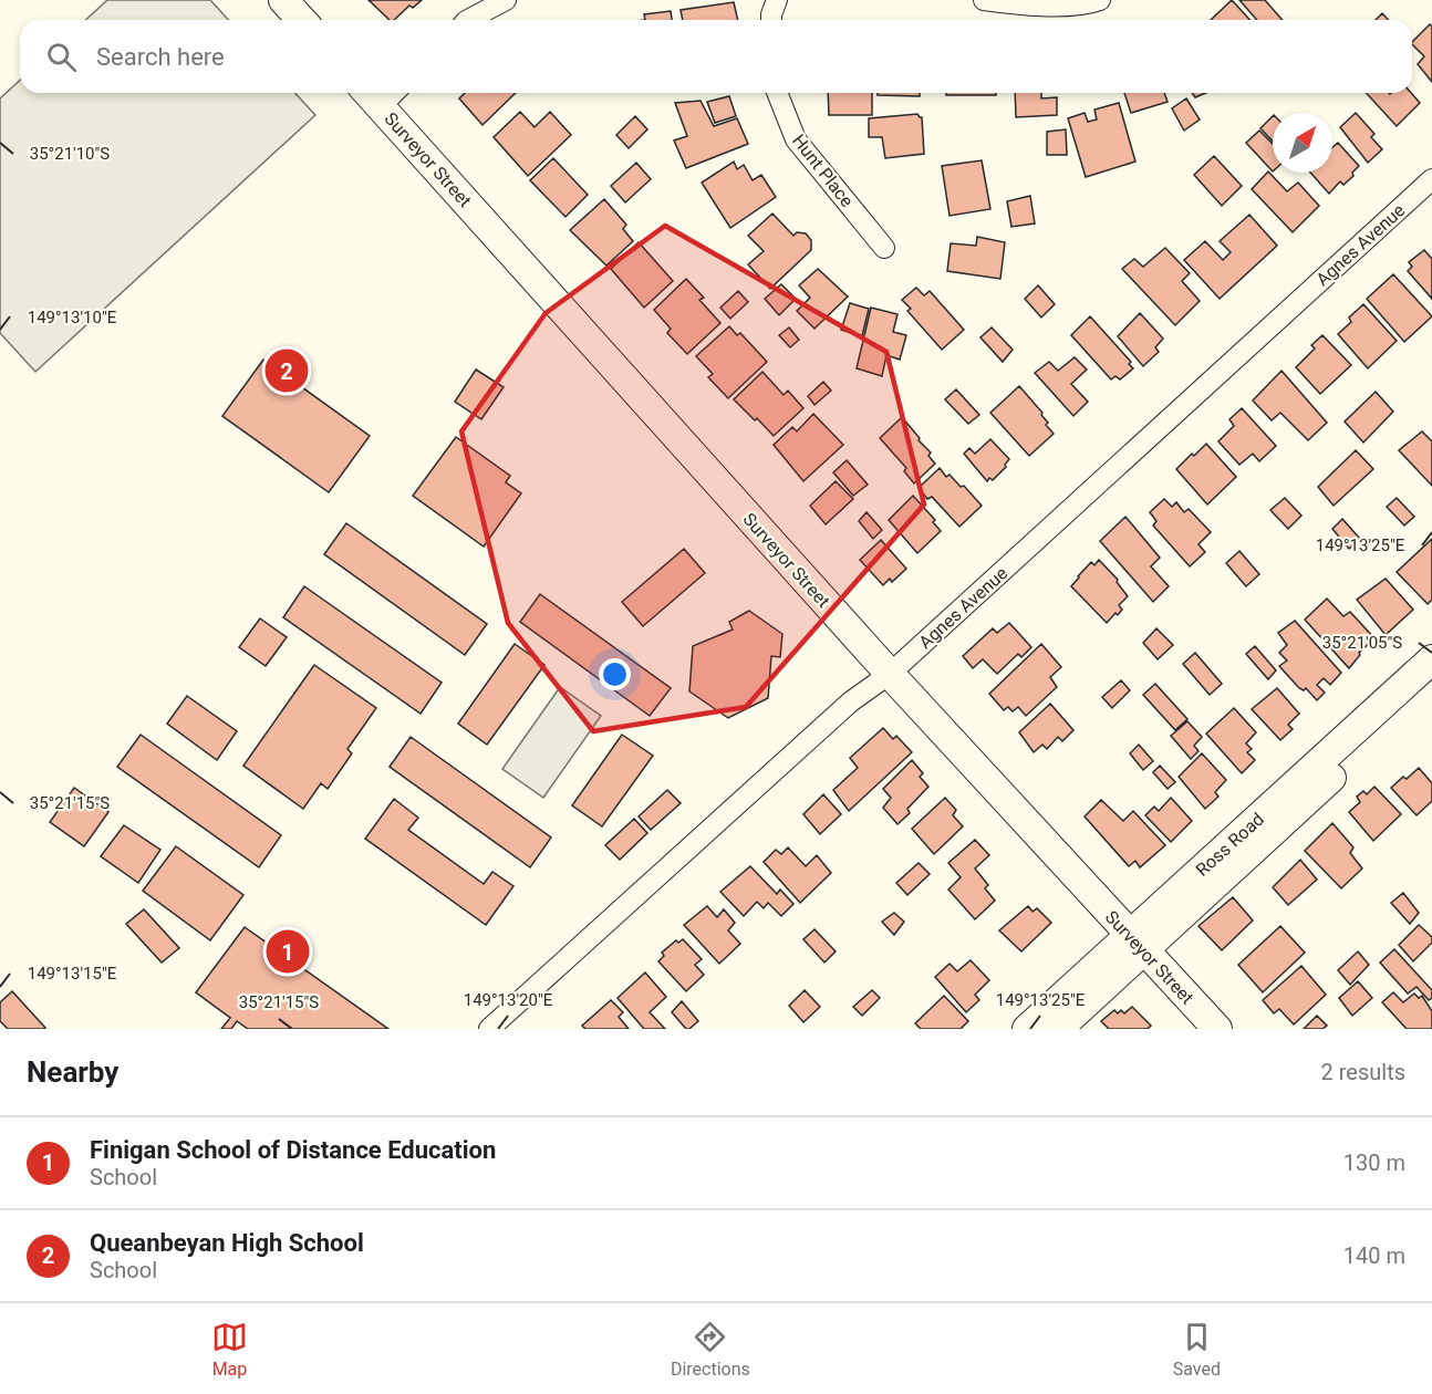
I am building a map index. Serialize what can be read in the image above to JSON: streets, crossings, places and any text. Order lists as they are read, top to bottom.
{
  "streets": {
    "street": [
      "Surveyor Street",
      "Hunt Place",
      "Agnes Avenue",
      "Ross Road"
    ]
  },
  "crossings": [
    ["Surveyor Street", "Agnes Avenue"],
    ["Surveyor Street", "Ross Road"]
  ],
  "north": "top right",
  "page": {
    "search": "Search here",
    "pins": ["2", "1"],
    "heading": ["Nearby", "2 results"],
    "list": [
      {
        "mark": "1",
        "name": "Finigan School of Distance Education",
        "note": "School",
        "value": "130 m"
      },
      {
        "mark": "2",
        "name": "Queanbeyan High School",
        "note": "School",
        "value": "140 m"
      }
    ],
    "nav": ["Map", "Directions", "Saved"]
  },
  "coordinates": [
    "35°21'10\"S",
    "149°13'10\"E",
    "149°13'25\"E",
    "35°21'05\"S",
    "35°21'15\"S",
    "149°13'15\"E",
    "149°13'20\"E"
  ]
}
